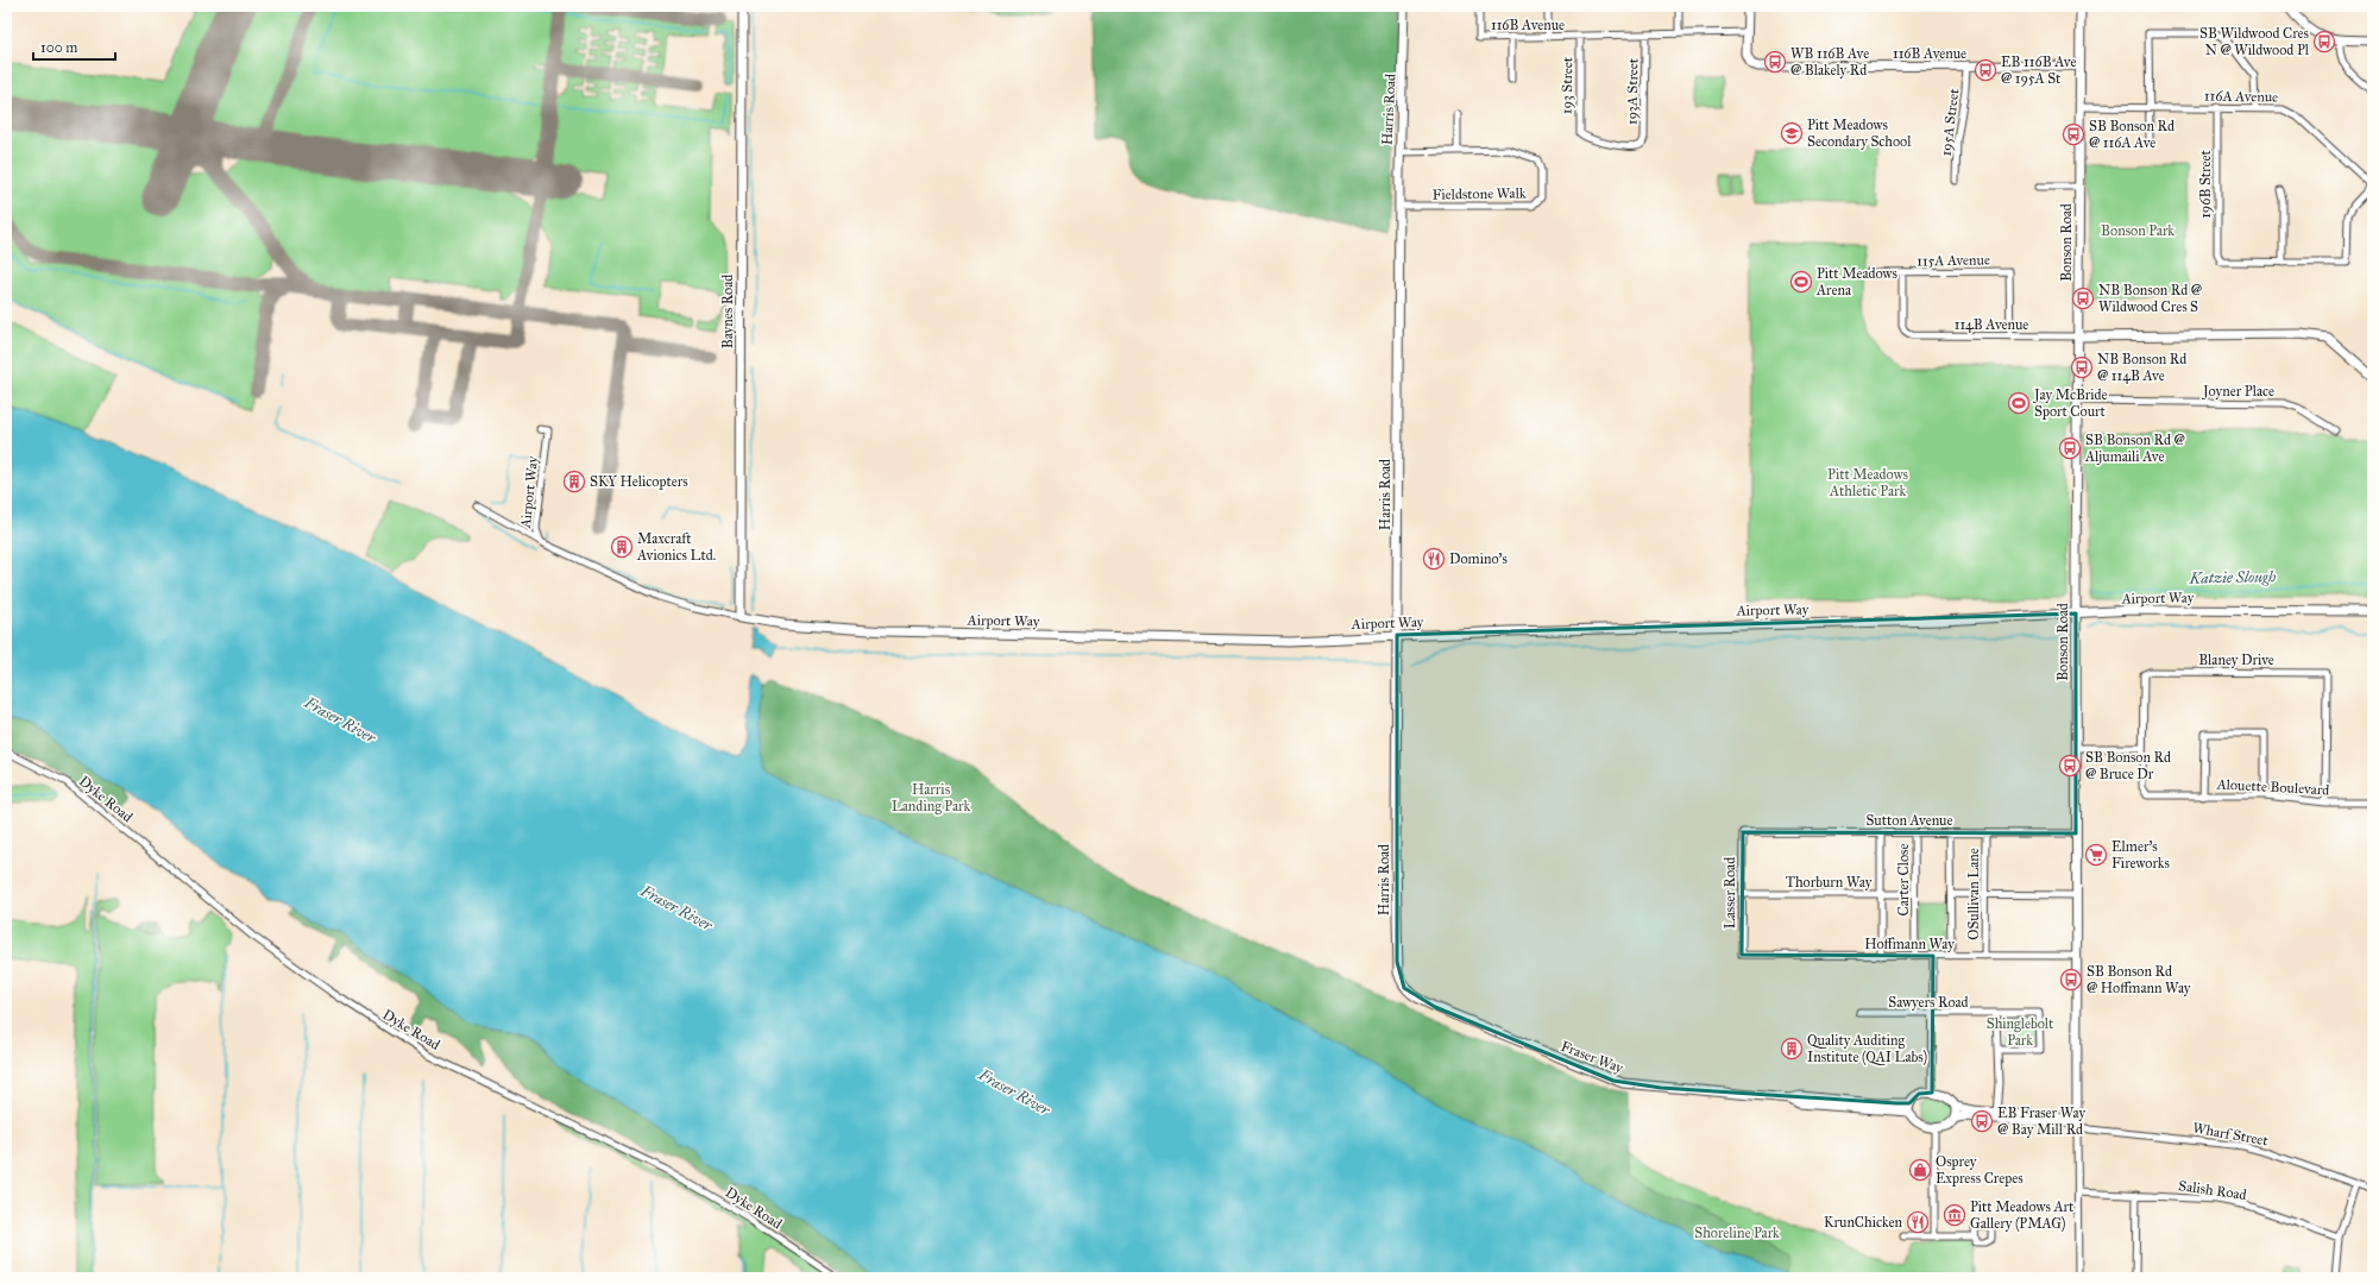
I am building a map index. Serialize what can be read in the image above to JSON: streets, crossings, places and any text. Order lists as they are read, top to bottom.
{
  "streets": {
    "street": [
      "116B Avenue",
      "193 Street",
      "193A Street",
      "116A Avenue",
      "Harris Road",
      "195A Street",
      "196B Street",
      "Fieldstone Walk",
      "Bonson Road",
      "115A Avenue",
      "Baynes Road",
      "114B Avenue",
      "Joyner Place",
      "Airport Way",
      "Blaney Drive",
      "Alouette Boulevard",
      "Dyke Road",
      "Sutton Avenue",
      "Carter Close",
      "Thorburn Way",
      "Lasser Road",
      "OSullivan Lane",
      "Hoffmann Way",
      "Sawyers Road",
      "Fraser Way",
      "Wharf Street",
      "Salish Road"
    ]
  },
  "crossings": [
    ["116B Avenue", "193 Street"],
    ["116B Avenue", "193A Street"],
    ["116B Avenue", "195A Street"],
    ["116B Avenue", "Bonson Road"],
    ["193 Street", "193A Street"],
    ["116A Avenue", "196B Street"],
    ["116A Avenue", "Bonson Road"],
    ["Harris Road", "Fieldstone Walk"],
    ["Harris Road", "Airport Way"],
    ["Harris Road", "Fraser Way"],
    ["Bonson Road", "114B Avenue"],
    ["Bonson Road", "Joyner Place"],
    ["Bonson Road", "Airport Way"],
    ["Bonson Road", "Sutton Avenue"],
    ["Bonson Road", "Hoffmann Way"],
    ["Bonson Road", "Wharf Street"],
    ["Bonson Road", "Salish Road"],
    ["115A Avenue", "114B Avenue"],
    ["Baynes Road", "Airport Way"],
    ["Blaney Drive", "Alouette Boulevard"],
    ["Sutton Avenue", "Carter Close"],
    ["Sutton Avenue", "Lasser Road"],
    ["Sutton Avenue", "OSullivan Lane"],
    ["Carter Close", "Thorburn Way"],
    ["Carter Close", "Hoffmann Way"],
    ["Thorburn Way", "Lasser Road"],
    ["Lasser Road", "Hoffmann Way"],
    ["OSullivan Lane", "Hoffmann Way"]
  ],
  "water": ["Katzie Slough", "Fraser River"],
  "parks": [
    "Bonson Park",
    "Pitt Meadows Athletic Park",
    "Harris Landing Park",
    "Shinglebolt Park",
    "Shoreline Park"
  ],
  "places": {
    "bus stop": [
      "SB Wildwood Cres N @ Wildwood Pl",
      "WB 116B Ave @ Blakely Rd",
      "EB 116B Ave @ 195A St",
      "SB Bonson Rd @ 116A Ave",
      "NB Bonson Rd @ Wildwood Cres S",
      "NB Bonson Rd @ 114B Ave",
      "SB Bonson Rd @ Aljumaili Ave",
      "SB Bonson Rd @ Bruce Dr",
      "SB Bonson Rd @ Hoffmann Way",
      "EB Fraser Way @ Bay Mill Rd"
    ],
    "school or university": ["Pitt Meadows Secondary School"],
    "sports": ["Pitt Meadows Arena", "Jay McBride Sport Court"],
    "building": ["SKY Helicopters", "Maxcraft Avionics Ltd.", "Quality Auditing Institute (QAI Labs)"],
    "restaurant": ["Domino's", "KrunChicken"],
    "supermarket": ["Elmer’s Fireworks"],
    "shop": ["Osprey Express Crepes"],
    "museum": ["Pitt Meadows Art Gallery (PMAG)"]
  },
  "scale_bar": "100 m"
}
